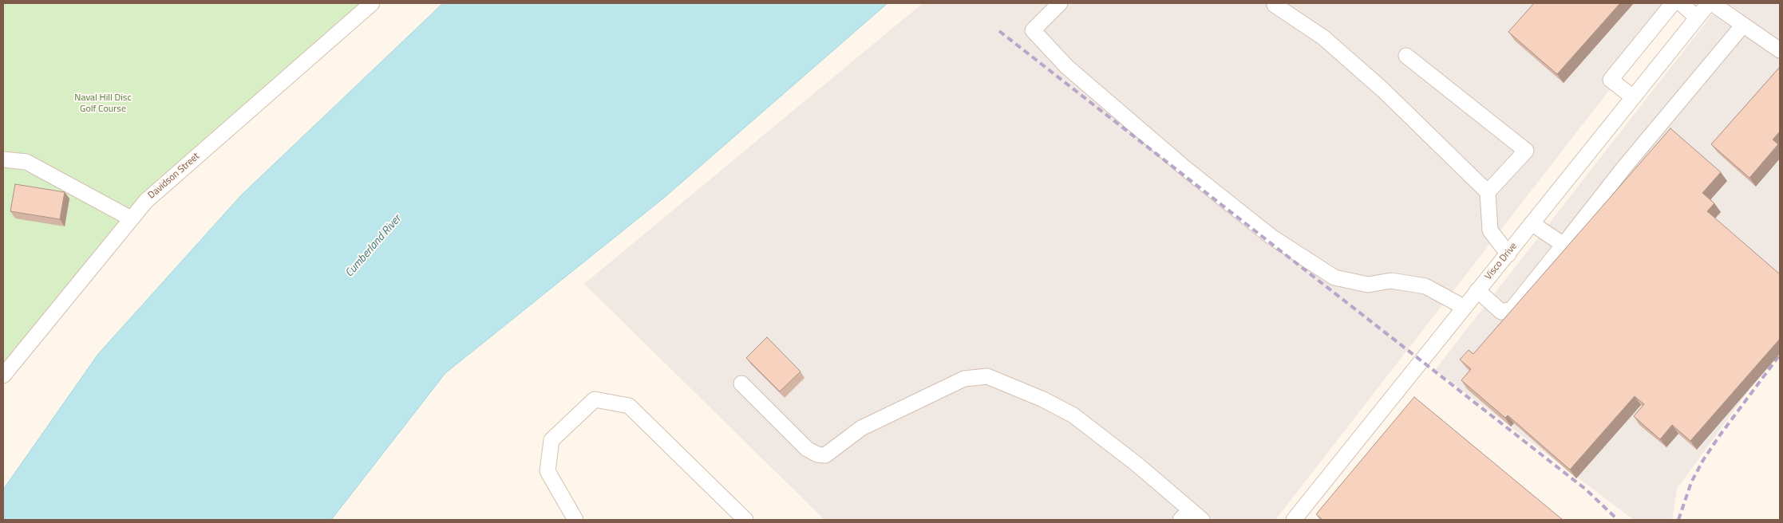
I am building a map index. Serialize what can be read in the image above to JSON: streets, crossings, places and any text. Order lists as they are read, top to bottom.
{
  "streets": {
    "street": ["Davidson Street", "Visco Drive"]
  },
  "water": ["Cumberland River"],
  "parks": ["Naval Hill Disc Golf Course"]
}
